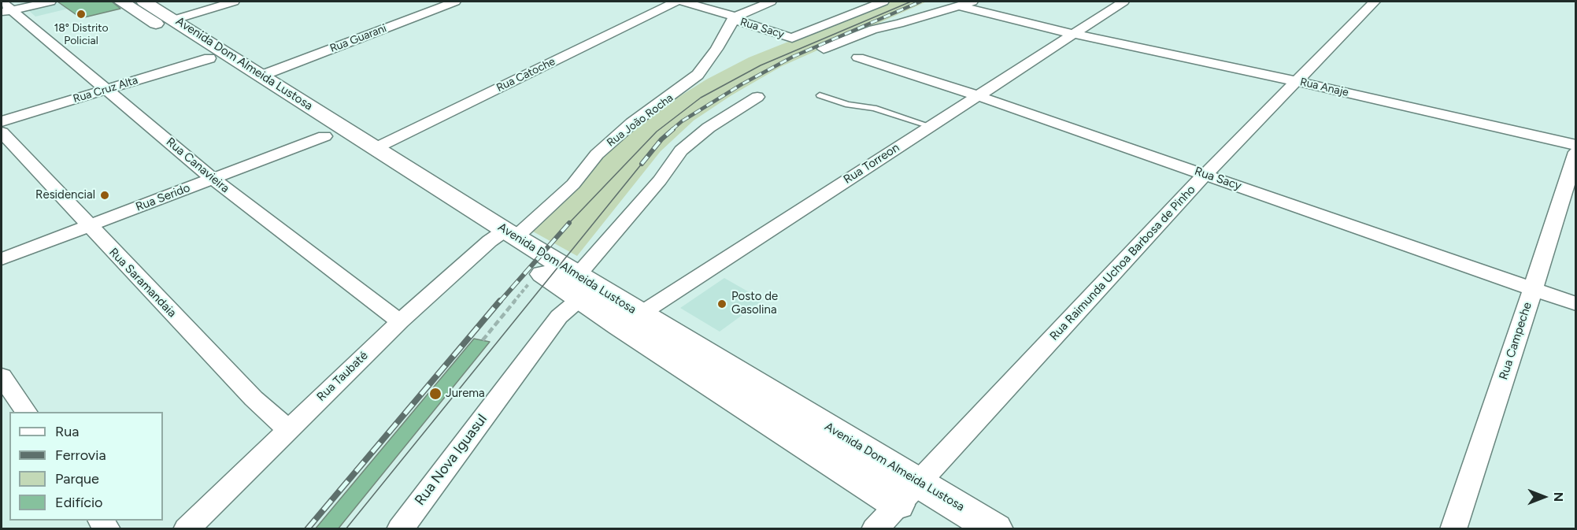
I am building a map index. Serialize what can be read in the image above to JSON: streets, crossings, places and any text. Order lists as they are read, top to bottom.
{
  "streets": {
    "main road": ["Avenida Dom Almeida Lustosa"],
    "street": [
      "Rua Sacy",
      "Rua Guarani",
      "Rua Catoche",
      "Rua Anaje",
      "Rua Cruz Alta",
      "Rua João Rocha",
      "Rua Torreon",
      "Rua Canavieira",
      "Rua Serido",
      "Rua Raimunda Uchoa Barbosa de Pinho",
      "Rua Saramandaia",
      "Rua Campeche",
      "Rua Taubaté",
      "Rua Nova Iguasul"
    ]
  },
  "crossings": [
    ["Rua Sacy", "Rua João Rocha"],
    ["Rua Sacy", "Rua Torreon"],
    ["Rua Sacy", "Rua Raimunda Uchoa Barbosa de Pinho"],
    ["Rua Sacy", "Rua Campeche"],
    ["Rua Guarani", "Avenida Dom Almeida Lustosa"],
    ["Avenida Dom Almeida Lustosa", "Rua Catoche"],
    ["Avenida Dom Almeida Lustosa", "Rua Cruz Alta"],
    ["Avenida Dom Almeida Lustosa", "Rua João Rocha"],
    ["Avenida Dom Almeida Lustosa", "Rua Torreon"],
    ["Avenida Dom Almeida Lustosa", "Rua Serido"],
    ["Avenida Dom Almeida Lustosa", "Rua Raimunda Uchoa Barbosa de Pinho"],
    ["Avenida Dom Almeida Lustosa", "Rua Taubaté"],
    ["Avenida Dom Almeida Lustosa", "Rua Nova Iguasul"],
    ["Rua Anaje", "Rua Torreon"],
    ["Rua Anaje", "Rua Raimunda Uchoa Barbosa de Pinho"],
    ["Rua Cruz Alta", "Rua Canavieira"],
    ["Rua João Rocha", "Rua Taubaté"],
    ["Rua Canavieira", "Rua Serido"],
    ["Rua Canavieira", "Rua Taubaté"],
    ["Rua Serido", "Rua Saramandaia"],
    ["Rua Saramandaia", "Rua Taubaté"]
  ],
  "places": [
    "18° Distrito Policial",
    "Residencial",
    "Posto de Gasolina",
    "Jurema"
  ],
  "legend": [
    "Rua",
    "Ferrovia",
    "Parque",
    "Edifício"
  ],
  "north": "right"
}
